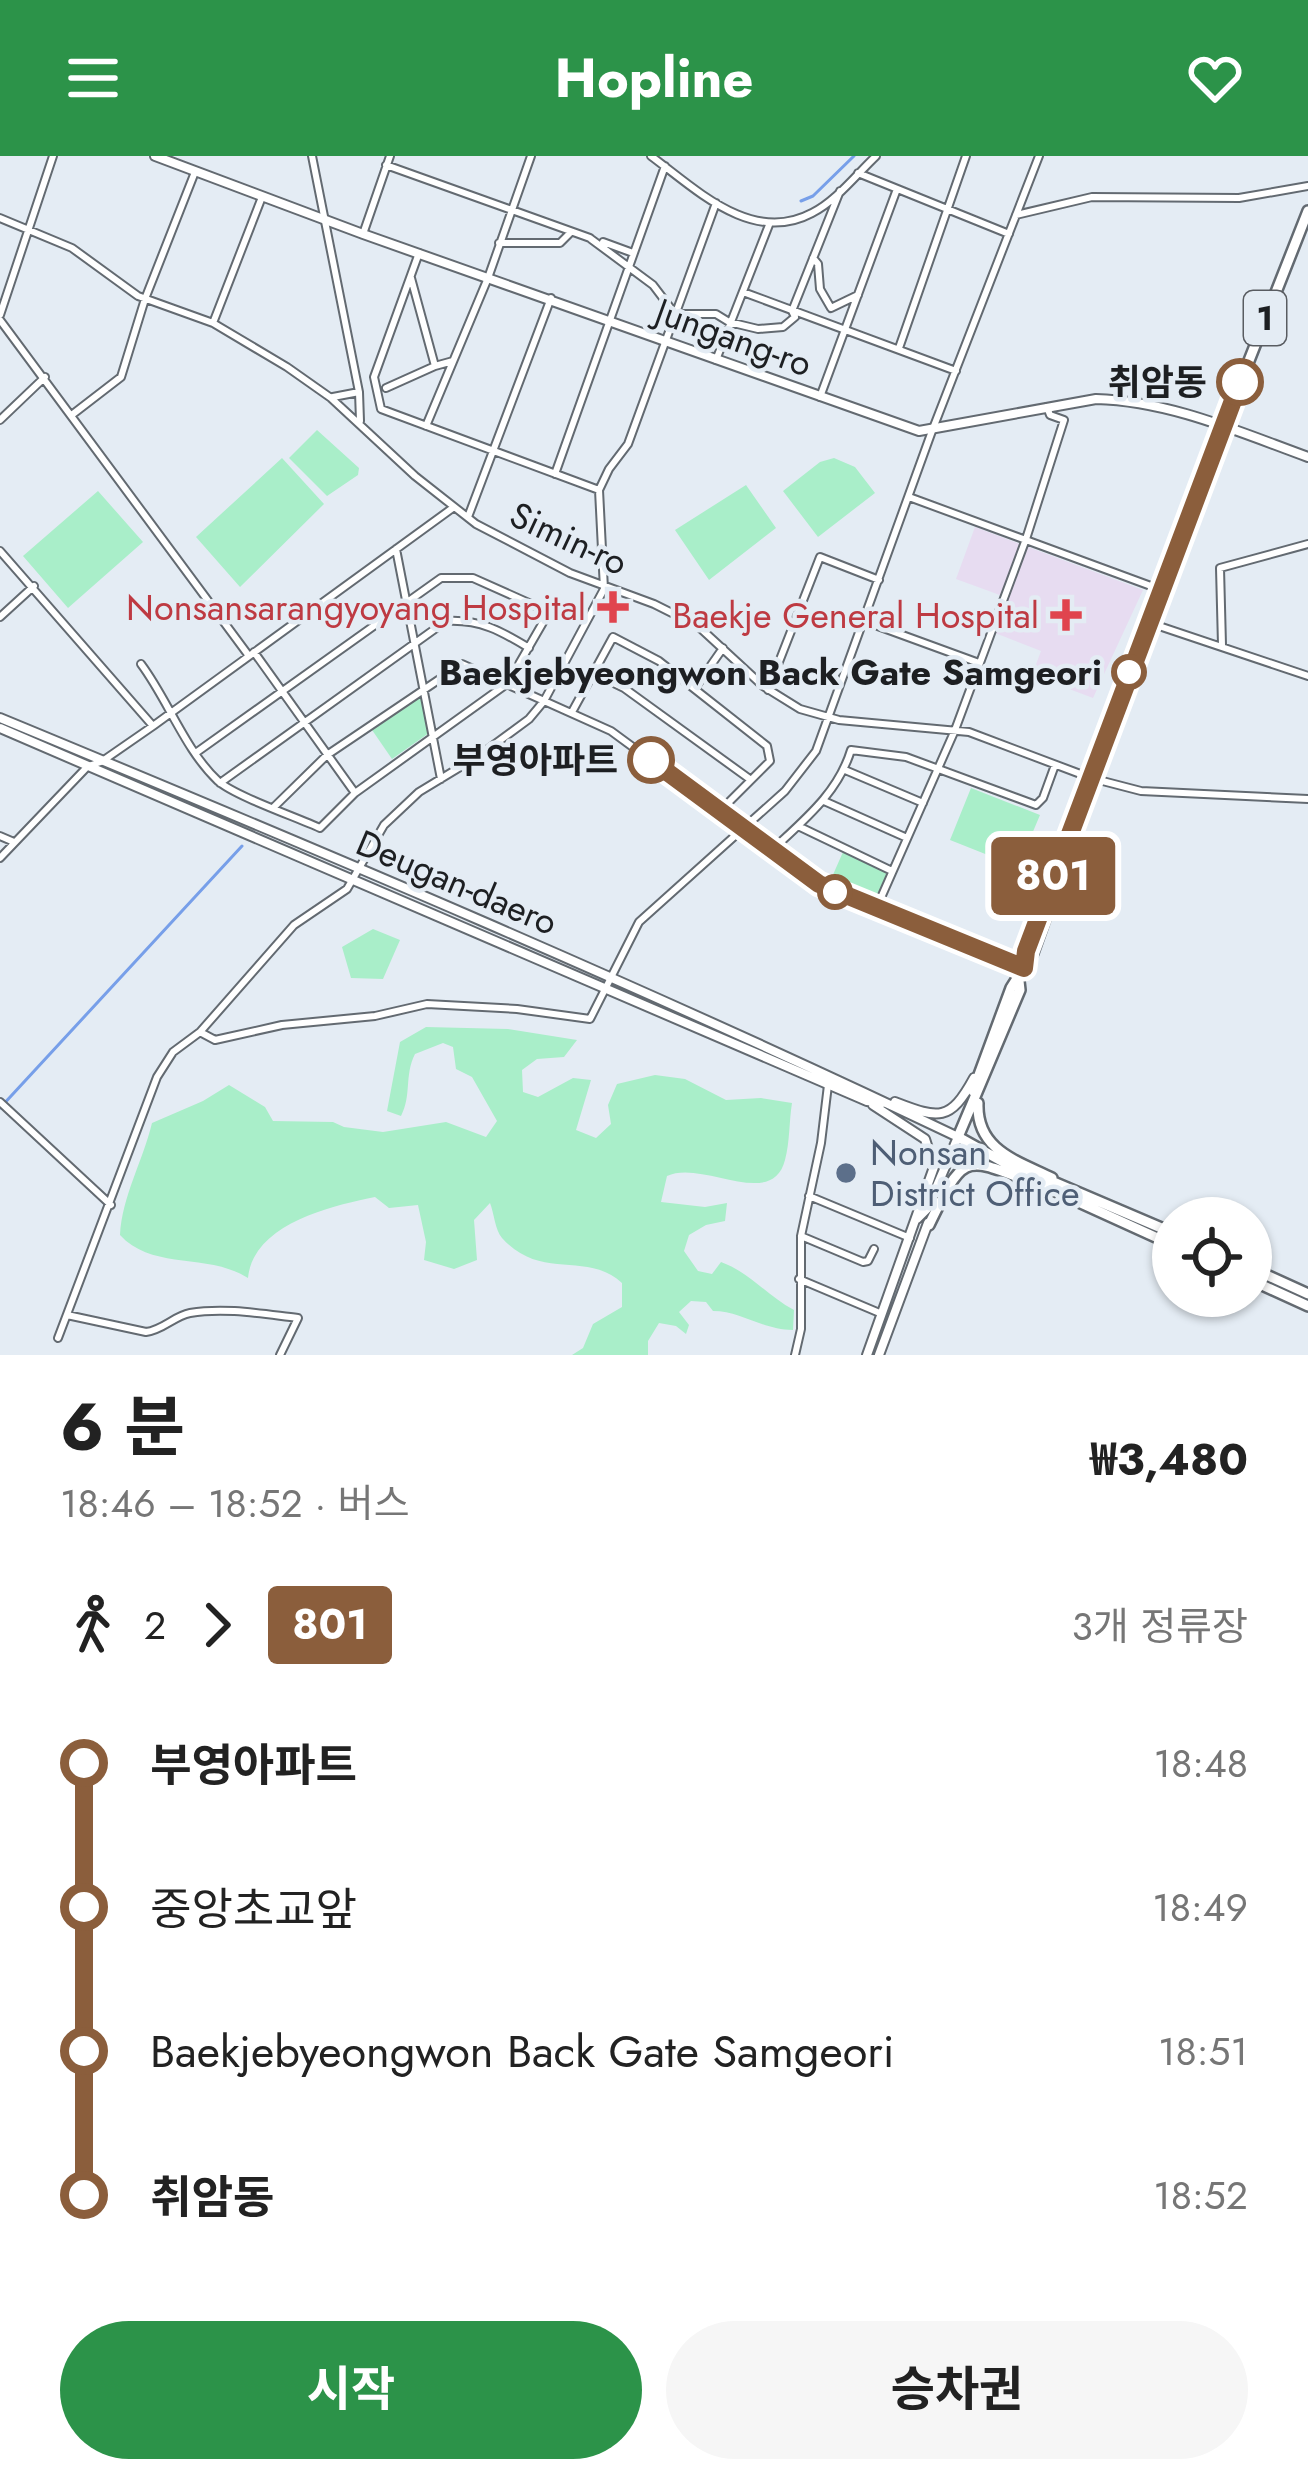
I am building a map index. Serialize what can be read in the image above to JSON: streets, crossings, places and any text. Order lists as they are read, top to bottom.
{
  "streets": {
    "main road": ["1", "Deugan-daero"],
    "street": ["Jungang-ro", "Simin-ro"]
  },
  "crossings": [
    ["1", "Jungang-ro"],
    ["1", "Simin-ro"],
    ["1", "Deugan-daero"]
  ],
  "places": {
    "other": [
      "취암동",
      "Baekjebyeongwon Back Gate Samgeori",
      "부영아파트",
      "Nonsan District Office"
    ],
    "health": ["Nonsansarangyoyang Hospital", "Baekje General Hospital"]
  },
  "lines": ["bus line 801"],
  "page": {
    "header": "Hopline",
    "on_map": "801",
    "heading": ["6 분", "18:46 – 18:52 · 버스", "₩3,480"],
    "legs": ["2", "801", "3개 정류장"],
    "list": [
      {
        "name": "부영아파트",
        "value": "18:48"
      },
      {
        "name": "중앙초교앞",
        "value": "18:49"
      },
      {
        "name": "Baekjebyeongwon Back Gate Samgeori",
        "value": "18:51"
      },
      {
        "name": "취암동",
        "value": "18:52"
      }
    ],
    "buttons": ["시작", "승차권"]
  }
}
